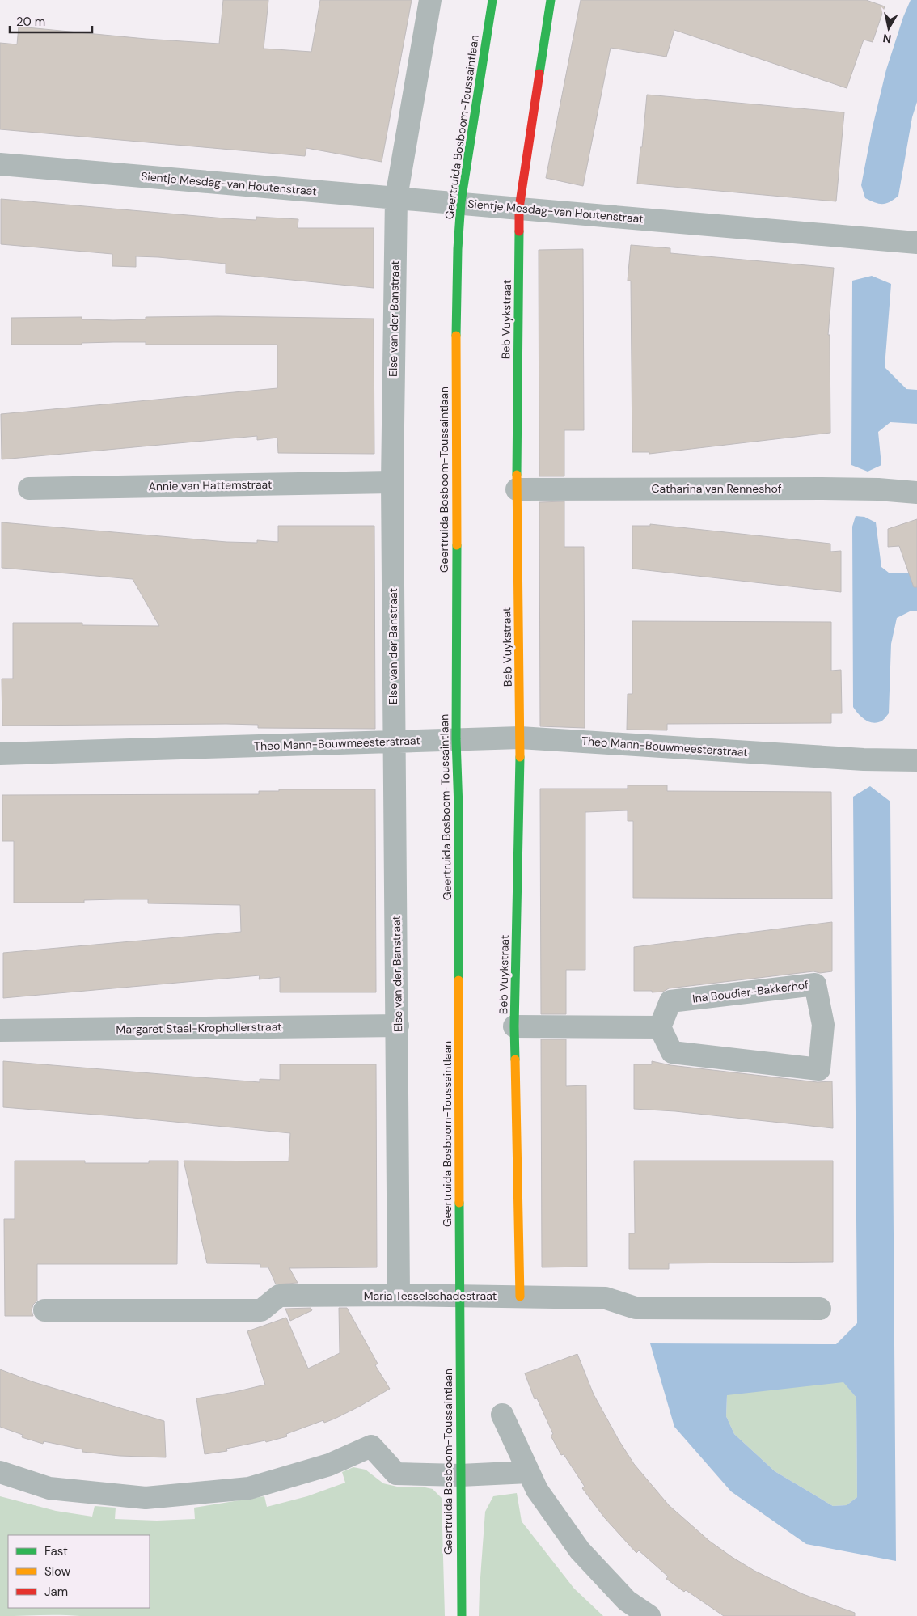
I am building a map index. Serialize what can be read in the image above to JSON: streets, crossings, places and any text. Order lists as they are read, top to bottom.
{
  "streets": {
    "street": [
      "Geertruida Bosboom-Toussaintlaan",
      "Sientje Mesdag-van Houtenstraat",
      "Else van der Banstraat",
      "Beb Vuykstraat",
      "Annie van Hattemstraat",
      "Catharina van Renneshof",
      "Theo Mann-Bouwmeesterstraat",
      "Ina Boudier-Bakkerhof",
      "Margaret Staal-Krophollerstraat",
      "Maria Tesselschadestraat"
    ]
  },
  "crossings": [
    ["Geertruida Bosboom-Toussaintlaan", "Sientje Mesdag-van Houtenstraat"],
    ["Geertruida Bosboom-Toussaintlaan", "Theo Mann-Bouwmeesterstraat"],
    ["Geertruida Bosboom-Toussaintlaan", "Maria Tesselschadestraat"],
    ["Sientje Mesdag-van Houtenstraat", "Else van der Banstraat"],
    ["Sientje Mesdag-van Houtenstraat", "Beb Vuykstraat"],
    ["Else van der Banstraat", "Annie van Hattemstraat"],
    ["Else van der Banstraat", "Theo Mann-Bouwmeesterstraat"],
    ["Else van der Banstraat", "Margaret Staal-Krophollerstraat"],
    ["Else van der Banstraat", "Maria Tesselschadestraat"],
    ["Beb Vuykstraat", "Catharina van Renneshof"],
    ["Beb Vuykstraat", "Theo Mann-Bouwmeesterstraat"],
    ["Beb Vuykstraat", "Maria Tesselschadestraat"]
  ],
  "legend": ["Fast", "Slow", "Jam"],
  "scale_bar": "20 m",
  "north": "bottom"
}
